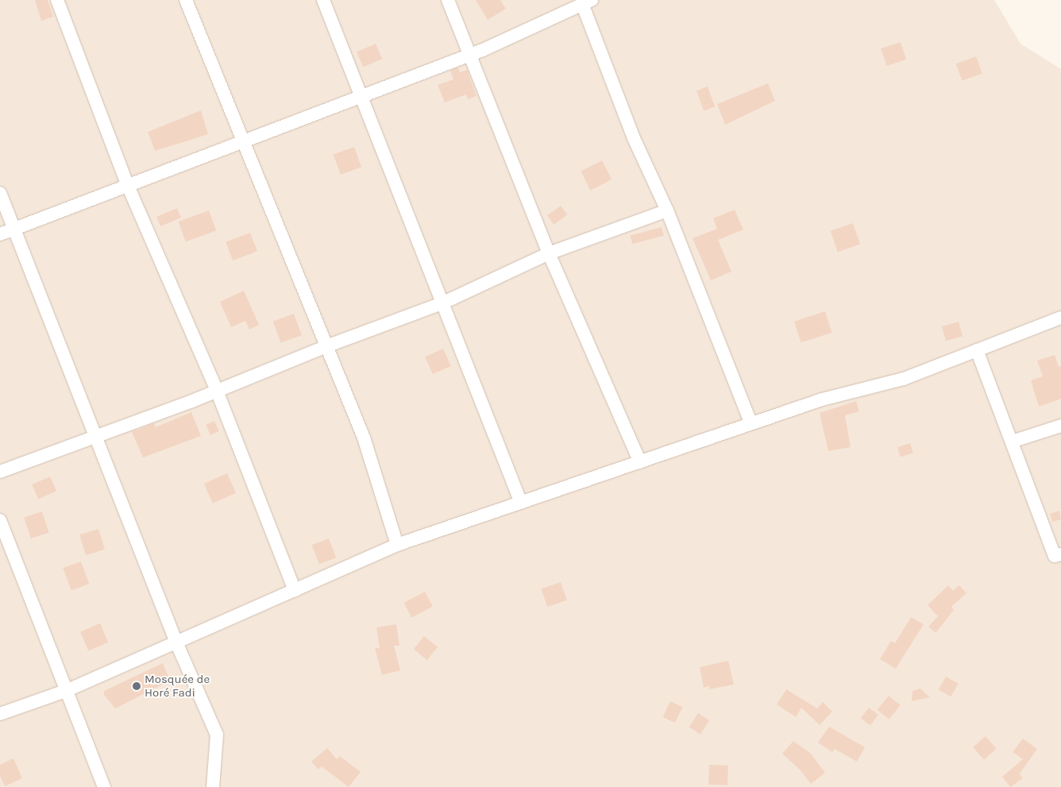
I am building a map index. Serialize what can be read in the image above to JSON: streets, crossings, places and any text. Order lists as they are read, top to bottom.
{
  "places": ["Mosquée de Horé Fadi"]
}
